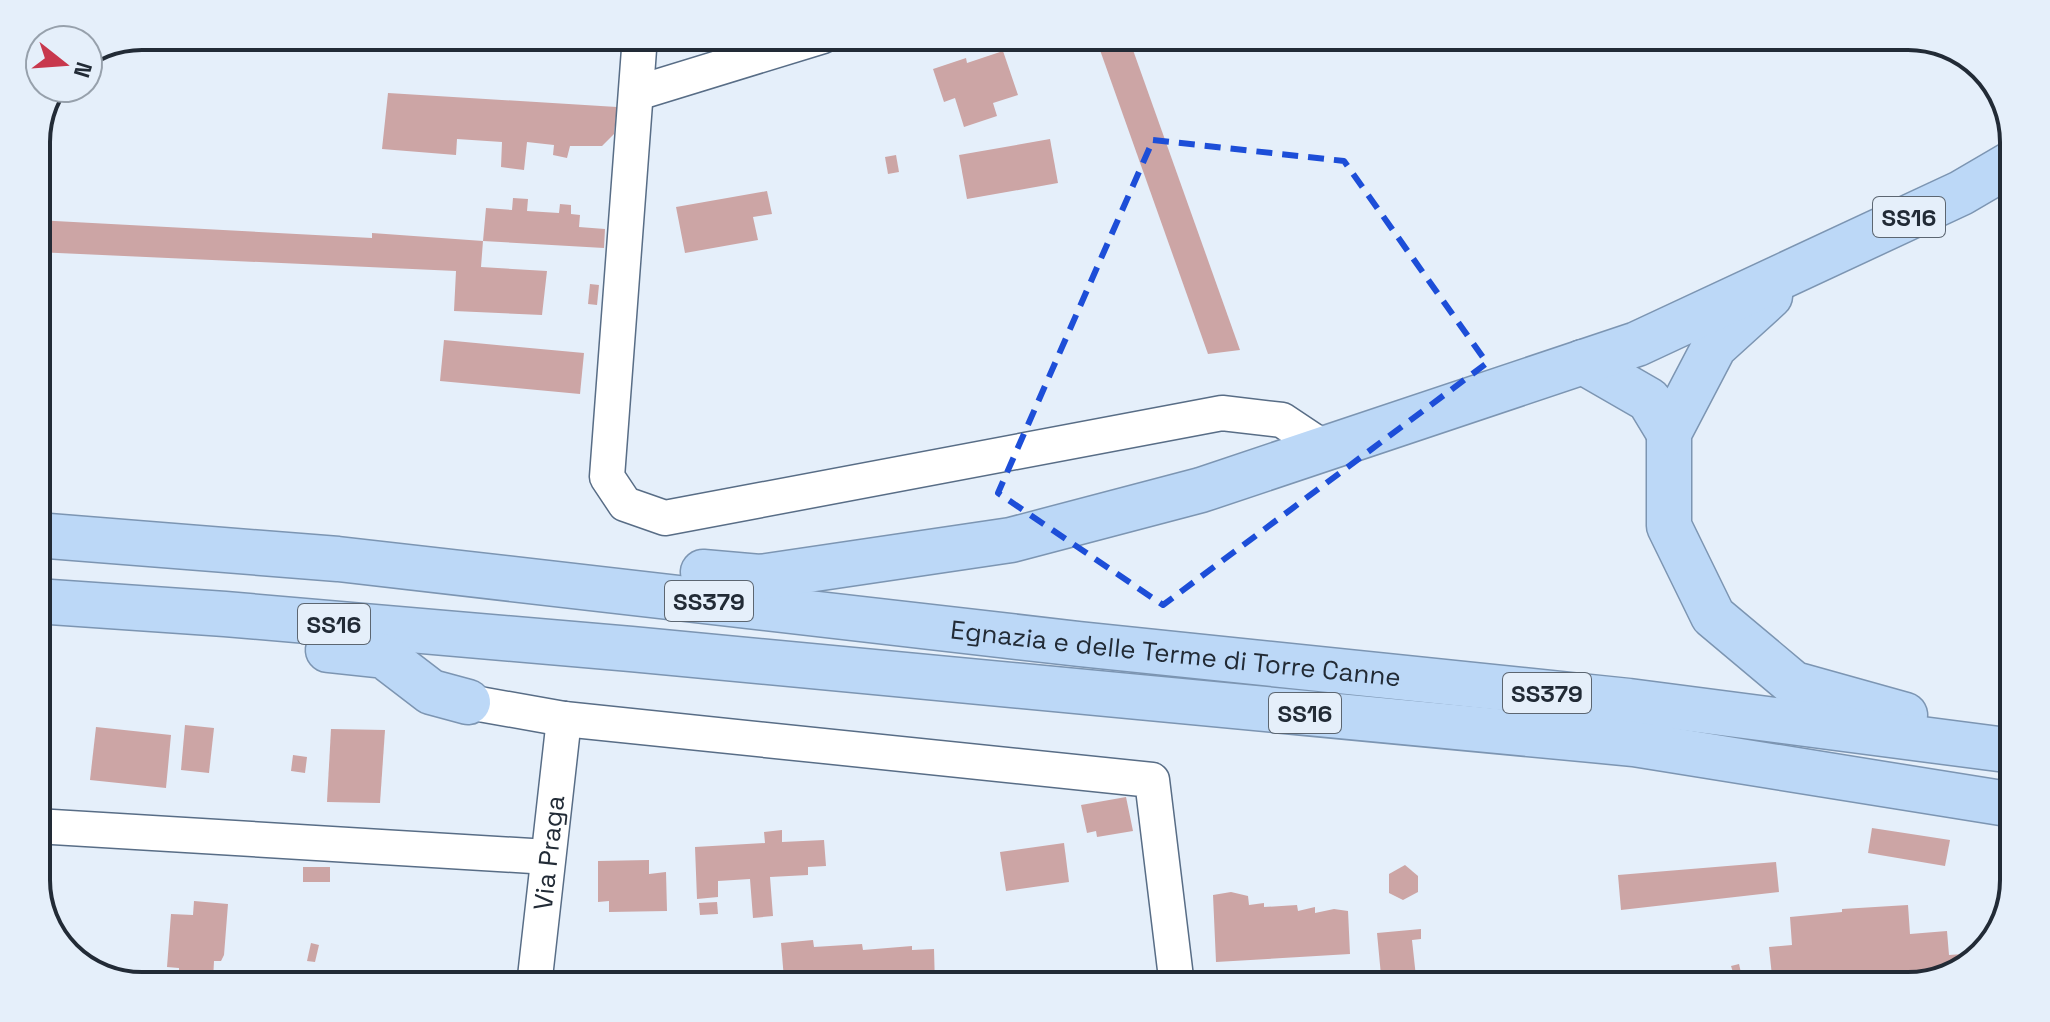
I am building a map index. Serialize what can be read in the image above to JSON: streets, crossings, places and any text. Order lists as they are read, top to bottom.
{
  "streets": {
    "highway": ["SS16", "SS379", "Egnazia e delle Terme di Torre Canne"],
    "street": ["Via Praga"]
  },
  "crossings": [
    ["SS16", "Egnazia e delle Terme di Torre Canne"]
  ],
  "north": "right"
}
